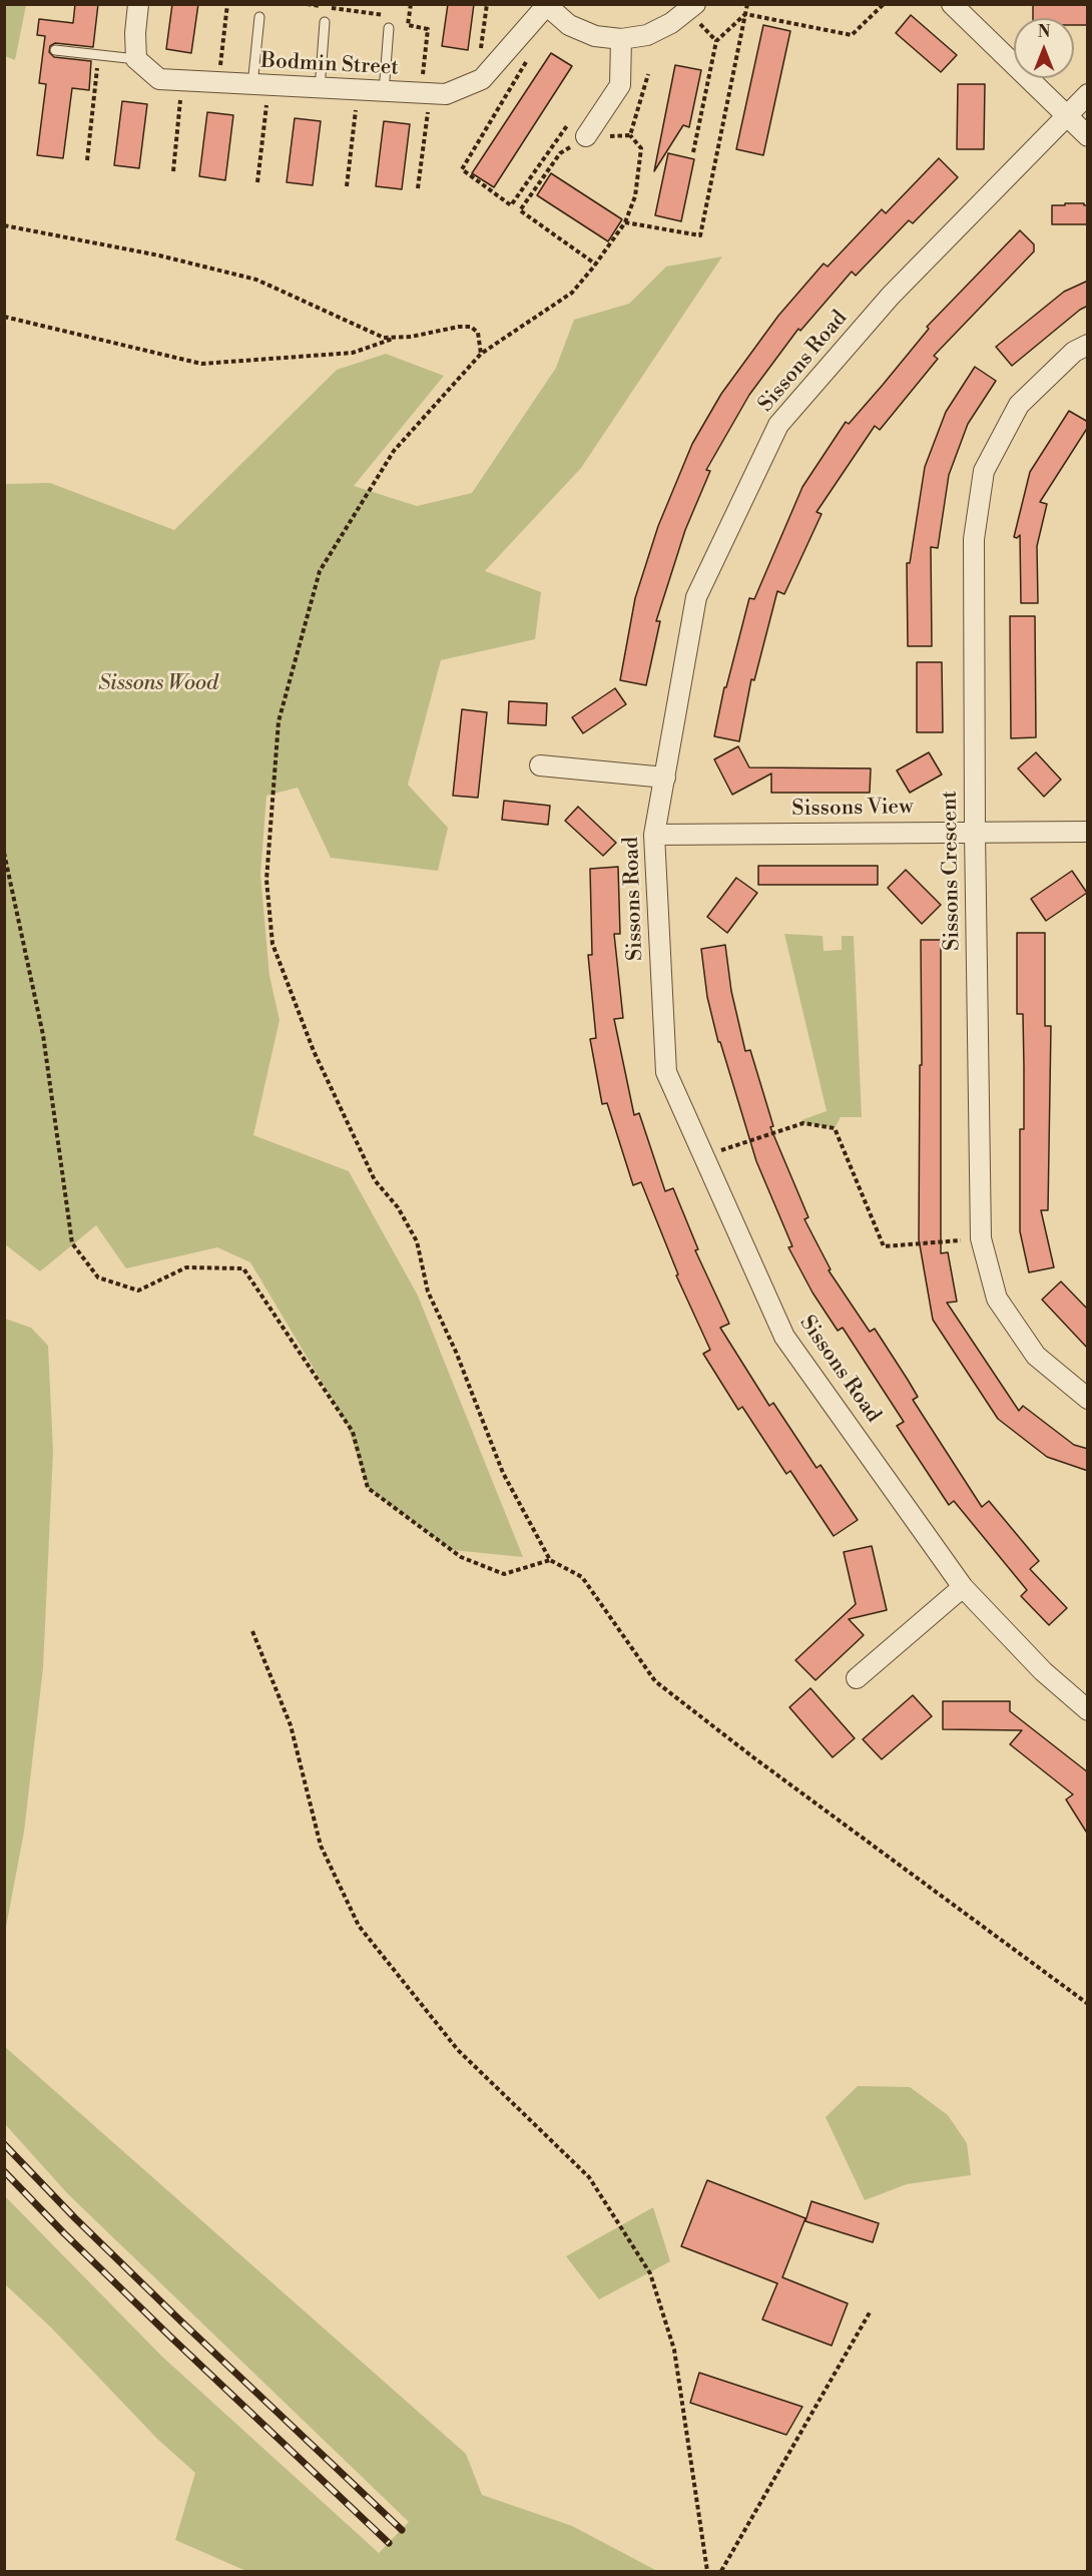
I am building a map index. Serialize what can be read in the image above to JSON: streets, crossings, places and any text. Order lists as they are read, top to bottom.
{
  "streets": {
    "street": [
      "Bodmin Street",
      "Sissons Road",
      "Sissons View",
      "Sissons Crescent"
    ]
  },
  "crossings": [
    ["Sissons Road", "Sissons View"],
    ["Sissons View", "Sissons Crescent"]
  ],
  "parks": ["Sissons Wood"],
  "north": "top"
}
